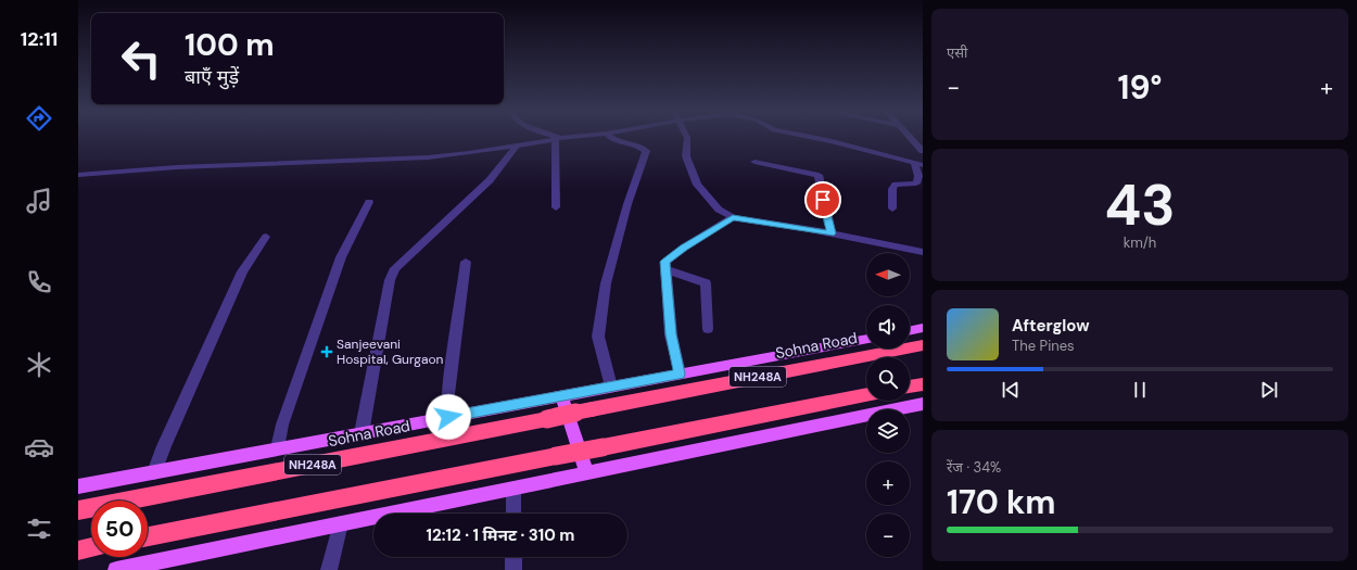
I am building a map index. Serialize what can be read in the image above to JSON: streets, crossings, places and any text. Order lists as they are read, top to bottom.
{
  "streets": {
    "highway": ["Sohna Road", "NH248A"]
  },
  "places": {
    "health": ["Sanjeevani Hospital, Gurgaon"]
  },
  "north": "left",
  "page": {
    "tabs": "12:11",
    "tile": [
      "एसी",
      ["43", "km/h"],
      ["रेंज · 34%", "170 km"]
    ],
    "turn": ["100 m", "बाएँ मुड़ें"],
    "heat": ["−", "19°", "+"],
    "map_buttons": ["+", "−"],
    "song": ["Afterglow", "The Pines"],
    "limit": "50",
    "trip": "12:12 · 1 मिनट · 310 m"
  }
}
